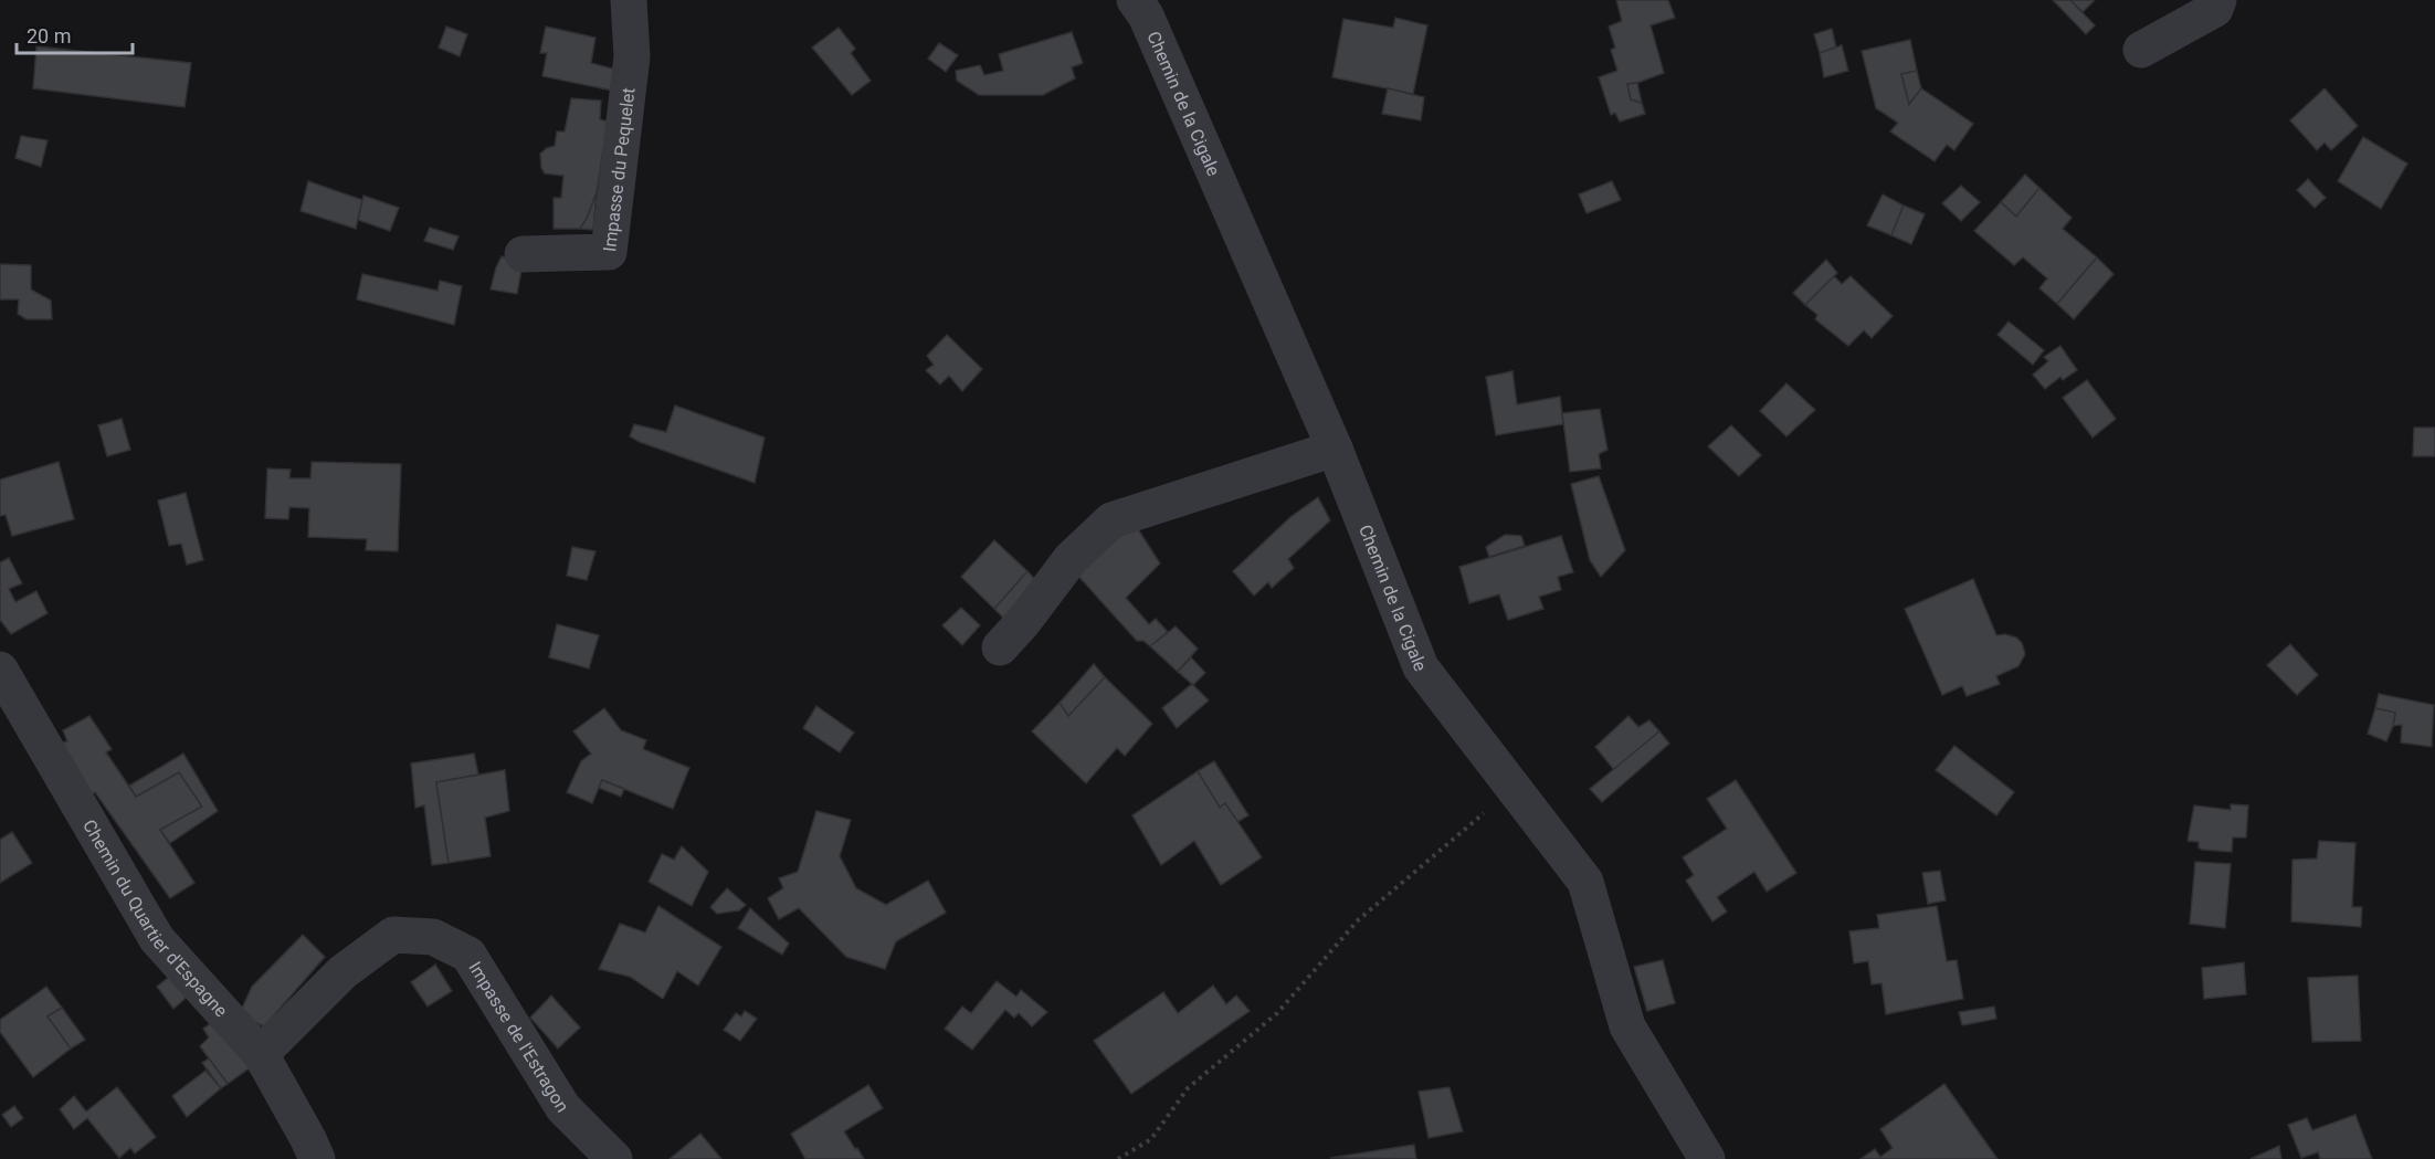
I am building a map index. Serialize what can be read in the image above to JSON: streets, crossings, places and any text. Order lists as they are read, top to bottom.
{
  "streets": {
    "street": [
      "Chemin de la Cigale",
      "Impasse du Pequelet",
      "Chemin du Quartier d'Espagne",
      "Impasse de l'Estragon"
    ]
  },
  "crossings": [
    ["Chemin du Quartier d'Espagne", "Impasse de l'Estragon"]
  ],
  "scale_bar": "20 m"
}
